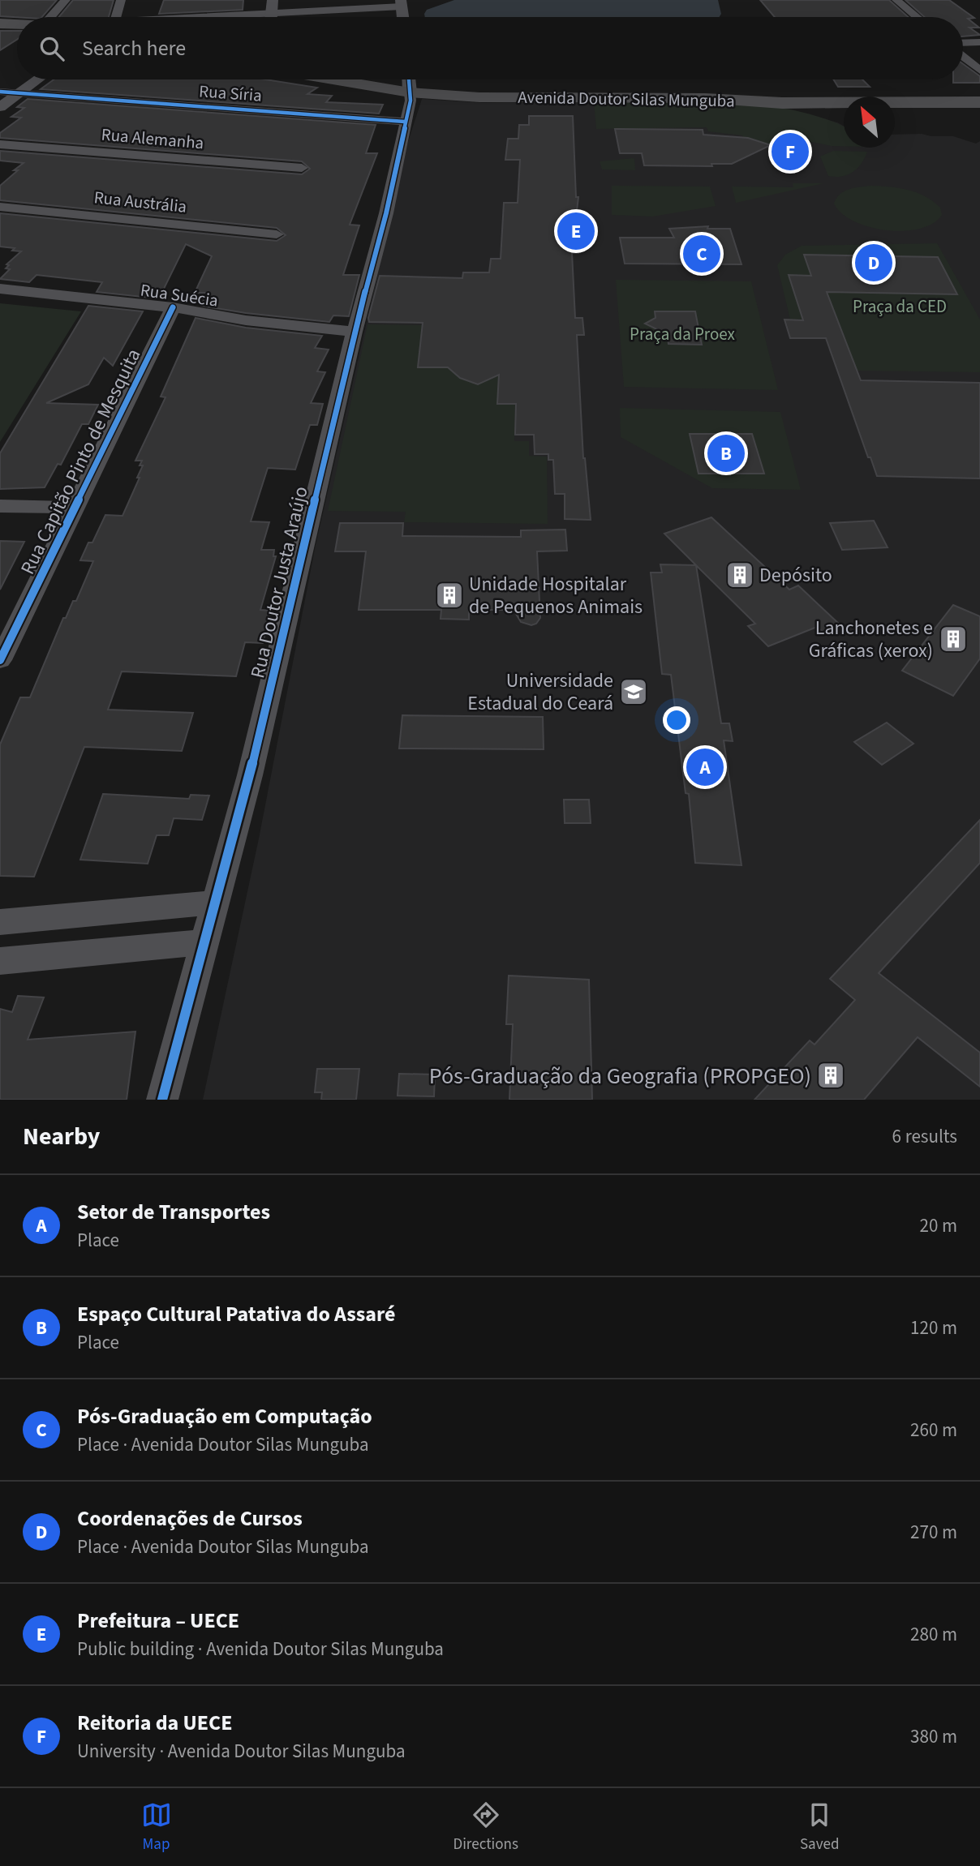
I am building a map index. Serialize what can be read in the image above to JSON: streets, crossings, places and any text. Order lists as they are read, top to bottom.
{
  "streets": {
    "main road": ["Avenida Doutor Silas Munguba"],
    "street": [
      "Rua Síria",
      "Rua Alemanha",
      "Rua Austrália",
      "Rua Suécia",
      "Rua Capitão Pinto de Mesquita",
      "Rua Doutor Justa Araújo"
    ]
  },
  "crossings": [
    ["Rua Síria", "Rua Doutor Justa Araújo"],
    ["Avenida Doutor Silas Munguba", "Rua Doutor Justa Araújo"],
    ["Rua Suécia", "Rua Capitão Pinto de Mesquita"],
    ["Rua Suécia", "Rua Doutor Justa Araújo"]
  ],
  "parks": ["Praça da CED", "Praça da Proex"],
  "places": {
    "building": [
      "Depósito",
      "Unidade Hospitalar de Pequenos Animais",
      "Lanchonetes e Gráficas (xerox)",
      "Pós-Graduação da Geografia (PROPGEO)"
    ],
    "school or university": ["Universidade Estadual do Ceará"]
  },
  "north": "top left",
  "page": {
    "search": "Search here",
    "pins": [
      "F",
      "E",
      "C",
      "D",
      "B",
      "A"
    ],
    "heading": ["Nearby", "6 results"],
    "list": [
      {
        "mark": "A",
        "name": "Setor de Transportes",
        "note": "Place",
        "value": "20 m"
      },
      {
        "mark": "B",
        "name": "Espaço Cultural Patativa do Assaré",
        "note": "Place",
        "value": "120 m"
      },
      {
        "mark": "C",
        "name": "Pós-Graduação em Computação",
        "note": "Place · Avenida Doutor Silas Munguba",
        "value": "260 m"
      },
      {
        "mark": "D",
        "name": "Coordenações de Cursos",
        "note": "Place · Avenida Doutor Silas Munguba",
        "value": "270 m"
      },
      {
        "mark": "E",
        "name": "Prefeitura – UECE",
        "note": "Public building · Avenida Doutor Silas Munguba",
        "value": "280 m"
      },
      {
        "mark": "F",
        "name": "Reitoria da UECE",
        "note": "University · Avenida Doutor Silas Munguba",
        "value": "380 m"
      }
    ],
    "nav": ["Map", "Directions", "Saved"]
  }
}
